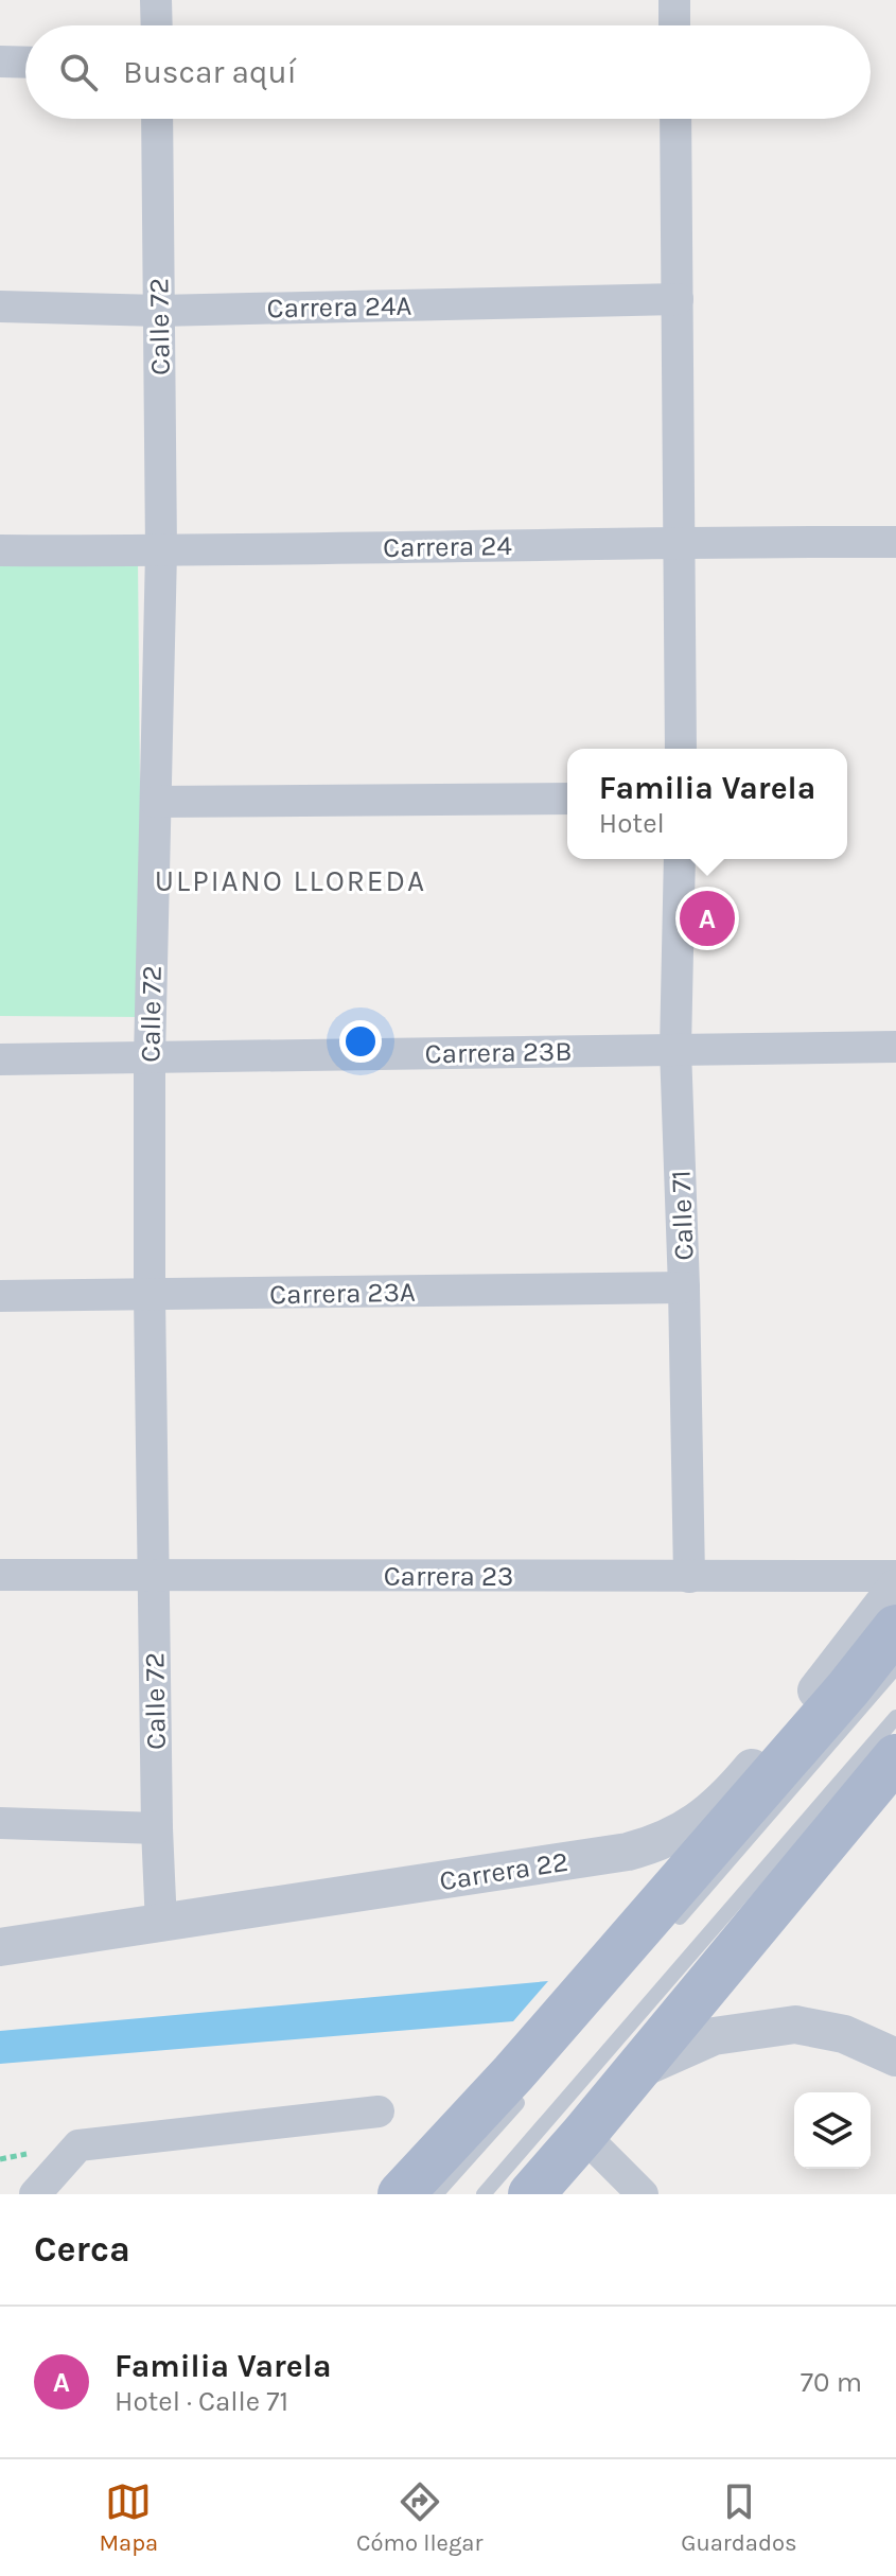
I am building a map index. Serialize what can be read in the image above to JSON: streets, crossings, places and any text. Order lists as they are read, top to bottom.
{
  "streets": {
    "street": [
      "Carrera 24A",
      "Calle 72",
      "Carrera 24",
      "Carrera 23B",
      "Calle 71",
      "Carrera 23A",
      "Carrera 23",
      "Carrera 22"
    ]
  },
  "crossings": [
    ["Carrera 24A", "Calle 72"],
    ["Calle 72", "Carrera 24"],
    ["Calle 72", "Carrera 23B"],
    ["Calle 72", "Carrera 23A"],
    ["Calle 72", "Carrera 23"],
    ["Calle 72", "Carrera 22"],
    ["Carrera 23B", "Calle 71"],
    ["Calle 71", "Carrera 23A"],
    ["Calle 71", "Carrera 23"]
  ],
  "districts": ["ULPIANO LLOREDA"],
  "page": {
    "search": "Buscar aquí",
    "popup": ["Familia Varela", "Hotel"],
    "pins": "A",
    "heading": "Cerca",
    "list": [
      {
        "mark": "A",
        "name": "Familia Varela",
        "note": "Hotel · Calle 71",
        "value": "70 m"
      }
    ],
    "nav": ["Mapa", "Cómo llegar", "Guardados"]
  }
}
